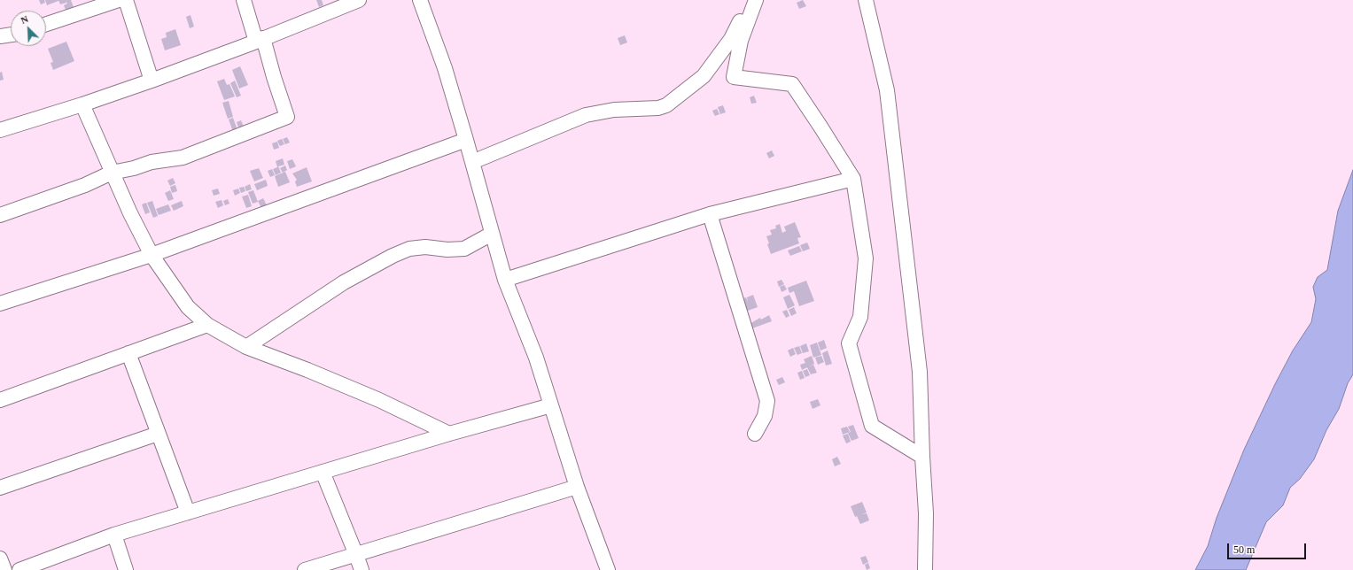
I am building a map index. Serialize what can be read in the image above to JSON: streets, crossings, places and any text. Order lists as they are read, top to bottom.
{
  "scale_bar": "50 m",
  "north": "top left"
}
